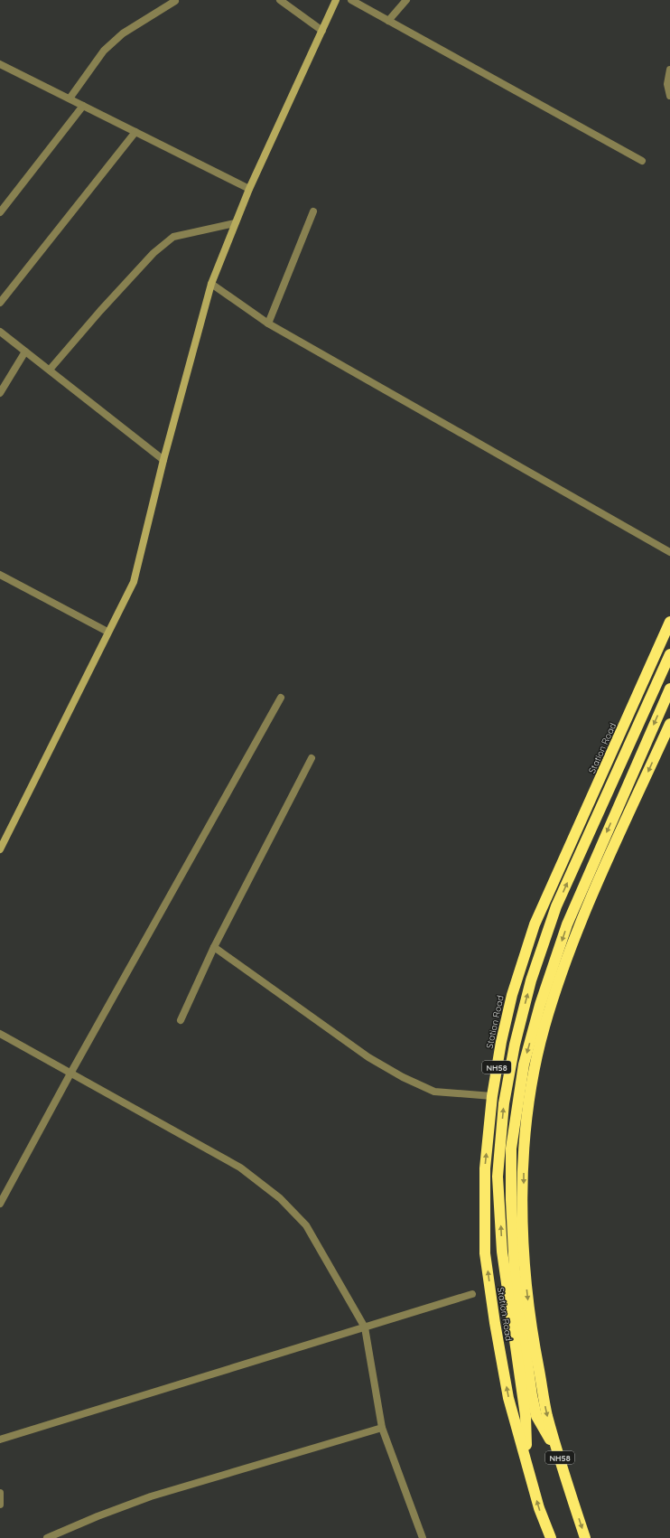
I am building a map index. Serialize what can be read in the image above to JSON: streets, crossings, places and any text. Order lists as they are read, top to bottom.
{
  "streets": {
    "highway": ["Station Road", "NH58"]
  }
}
